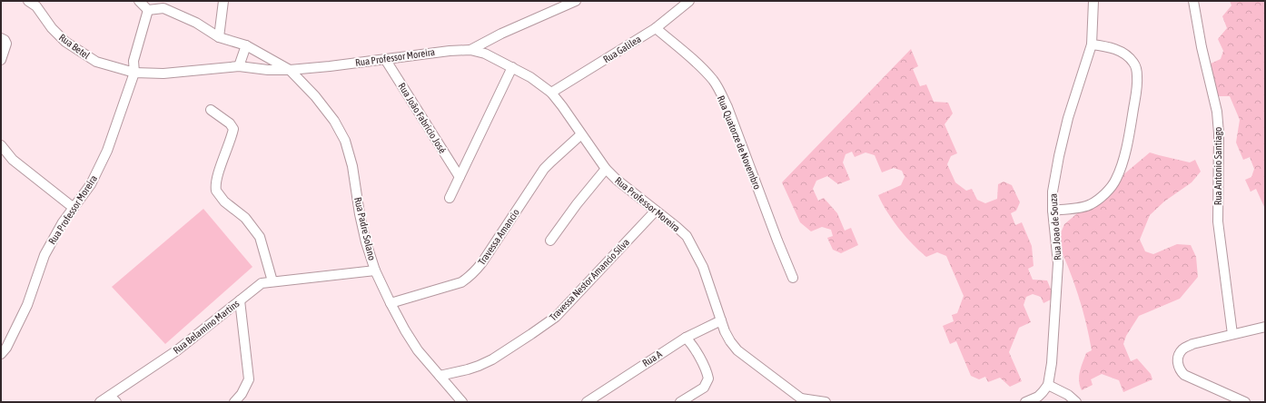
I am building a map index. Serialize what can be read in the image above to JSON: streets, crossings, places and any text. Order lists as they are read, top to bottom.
{
  "streets": {
    "street": [
      "Rua Betel",
      "Rua Galilea",
      "Rua Professor Moreira",
      "Rua João Fabricio José",
      "Rua Quatorze de Novembro",
      "Rua Antonio Santiago",
      "Rua Joao de Souza",
      "Rua Padre Solano",
      "Travessa Amancio",
      "Travessa Nestor Amancio Silva",
      "Rua Belamino Martins",
      "Rua A"
    ]
  },
  "crossings": [
    ["Rua Betel", "Rua Professor Moreira"],
    ["Rua Galilea", "Rua Professor Moreira"],
    ["Rua Galilea", "Rua Quatorze de Novembro"],
    ["Rua Professor Moreira", "Rua João Fabricio José"],
    ["Rua Professor Moreira", "Rua Padre Solano"],
    ["Rua Professor Moreira", "Travessa Amancio"],
    ["Rua Professor Moreira", "Travessa Nestor Amancio Silva"],
    ["Rua Professor Moreira", "Rua A"],
    ["Rua Padre Solano", "Travessa Amancio"],
    ["Rua Padre Solano", "Travessa Nestor Amancio Silva"],
    ["Rua Padre Solano", "Rua Belamino Martins"]
  ]
}
